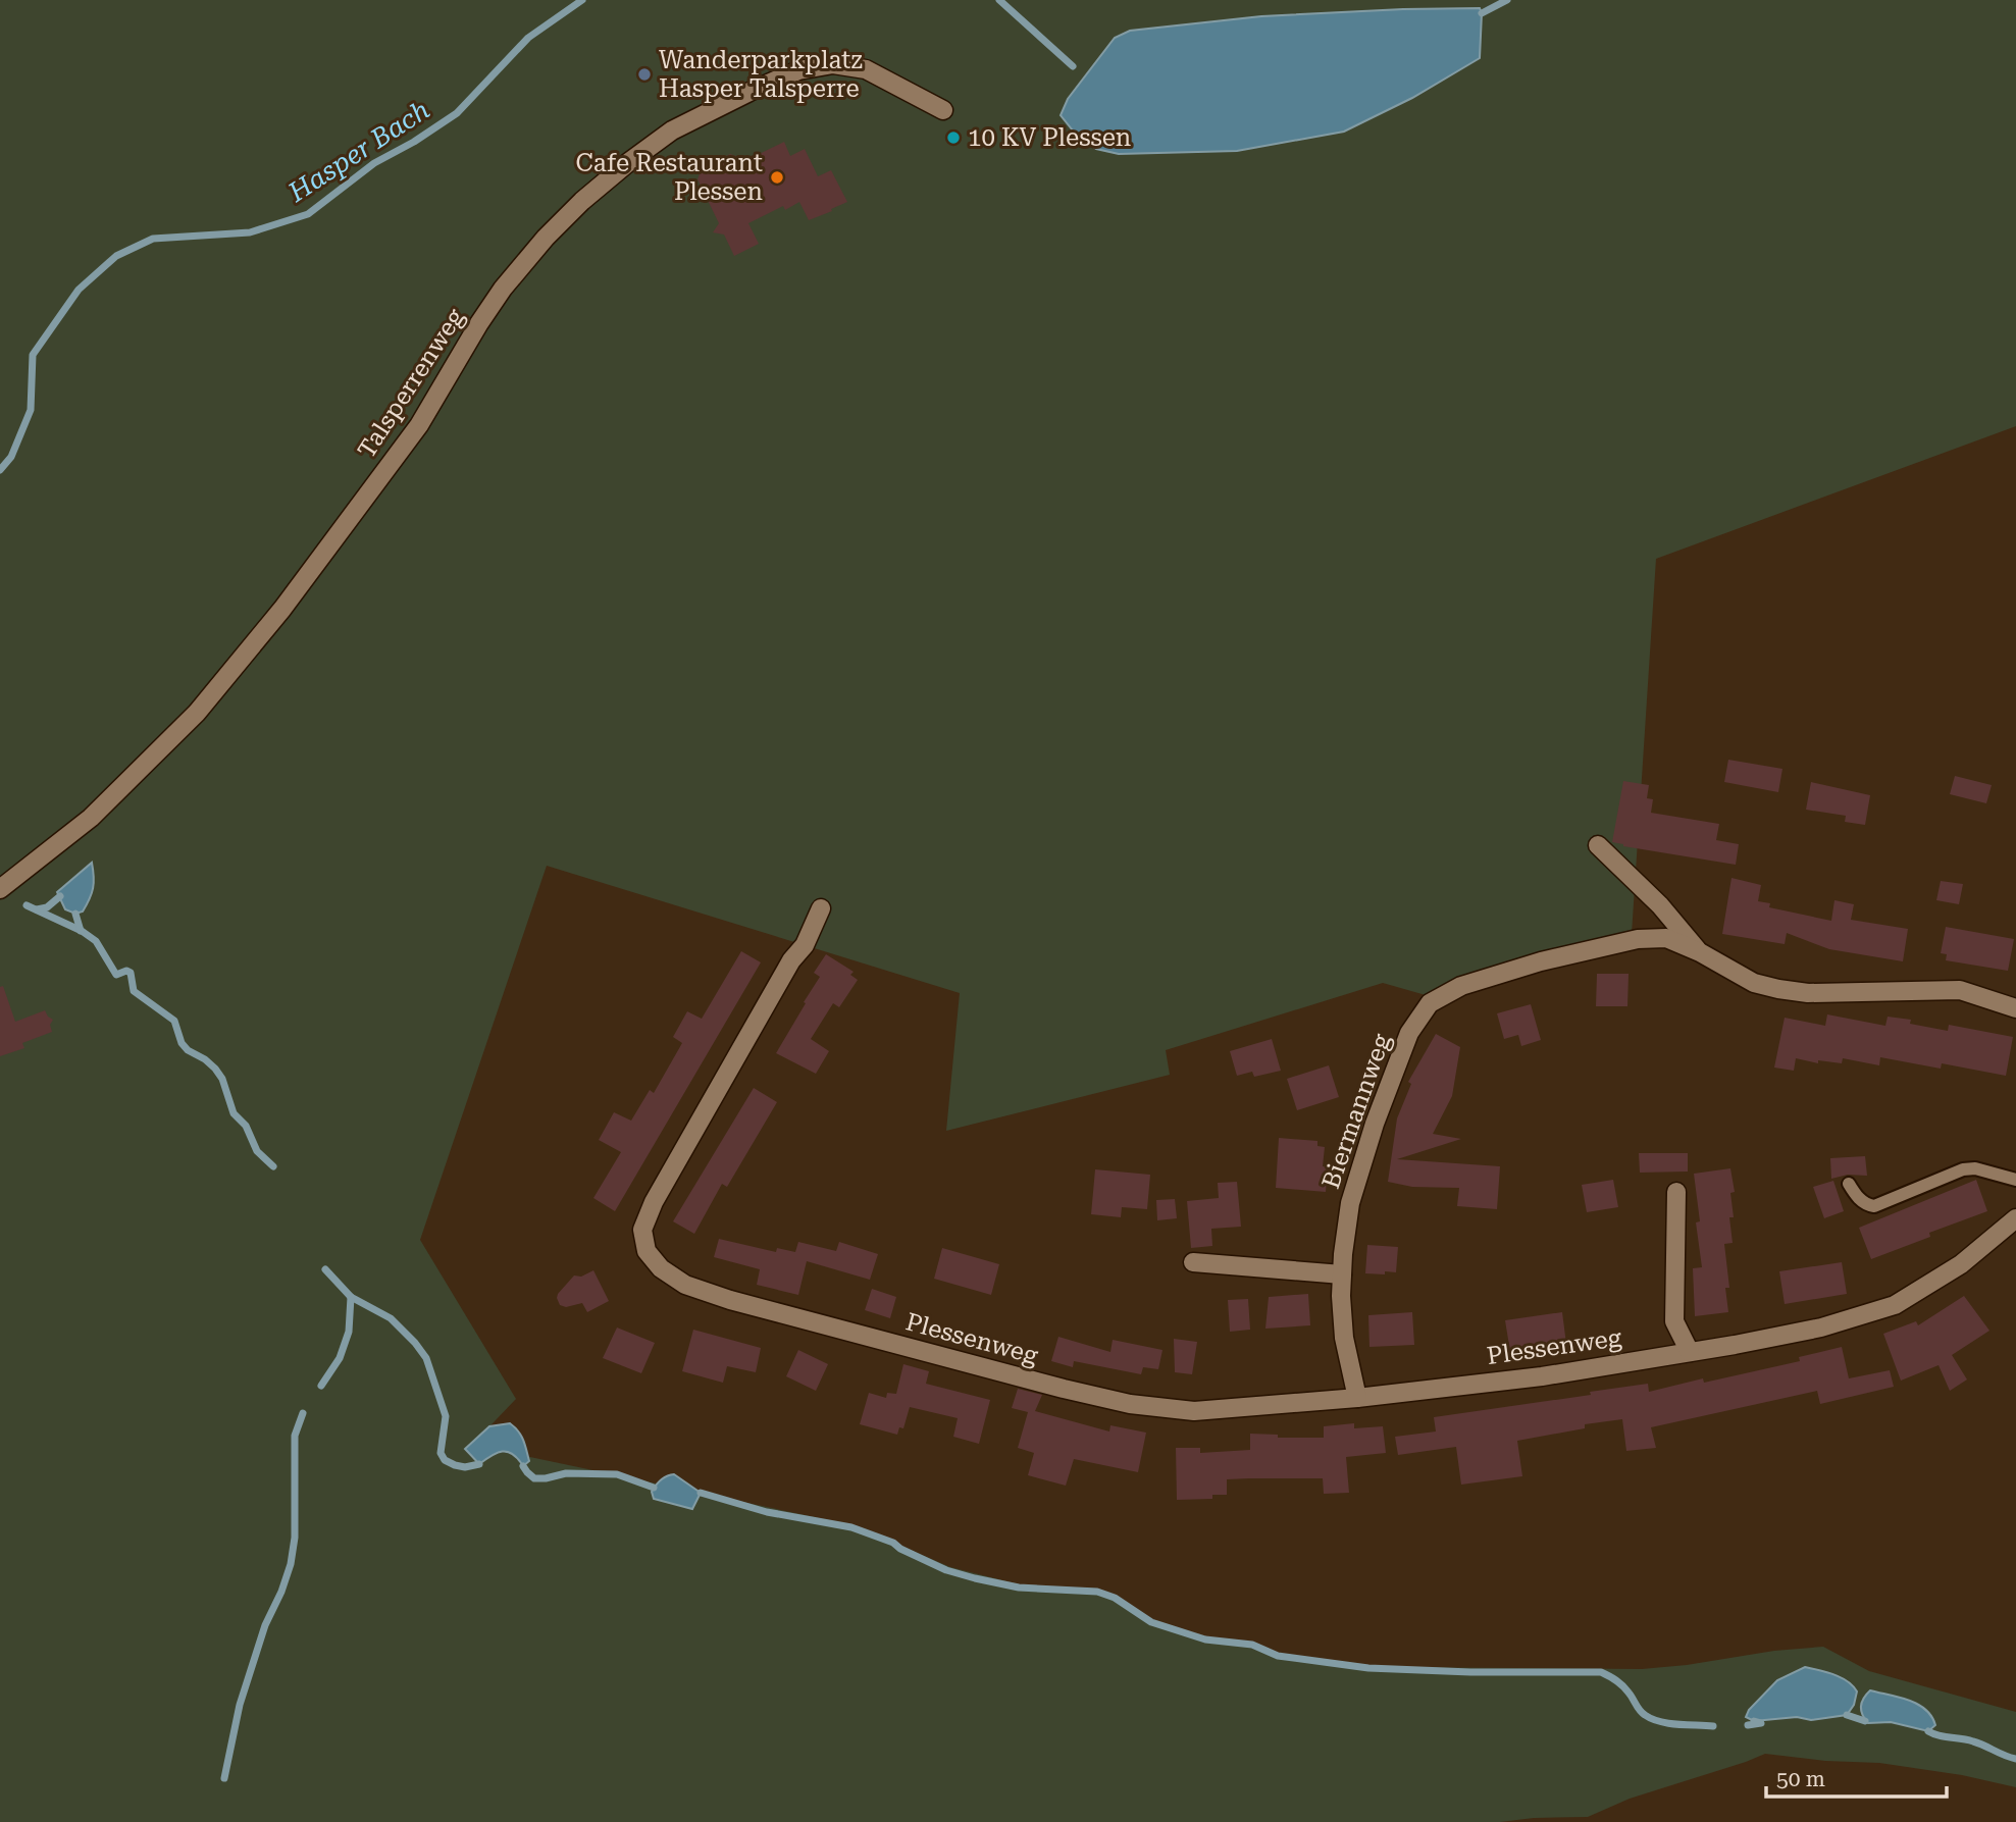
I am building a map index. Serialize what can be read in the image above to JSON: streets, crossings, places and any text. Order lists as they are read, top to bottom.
{
  "streets": {
    "street": ["Talsperrenweg", "Biermannweg", "Plessenweg"]
  },
  "crossings": [
    ["Biermannweg", "Plessenweg"]
  ],
  "water": ["Hasper Bach"],
  "places": ["Wanderparkplatz Hasper Talsperre", "10 KV Plessen", "Cafe Restaurant Plessen"],
  "scale_bar": "50 m"
}
